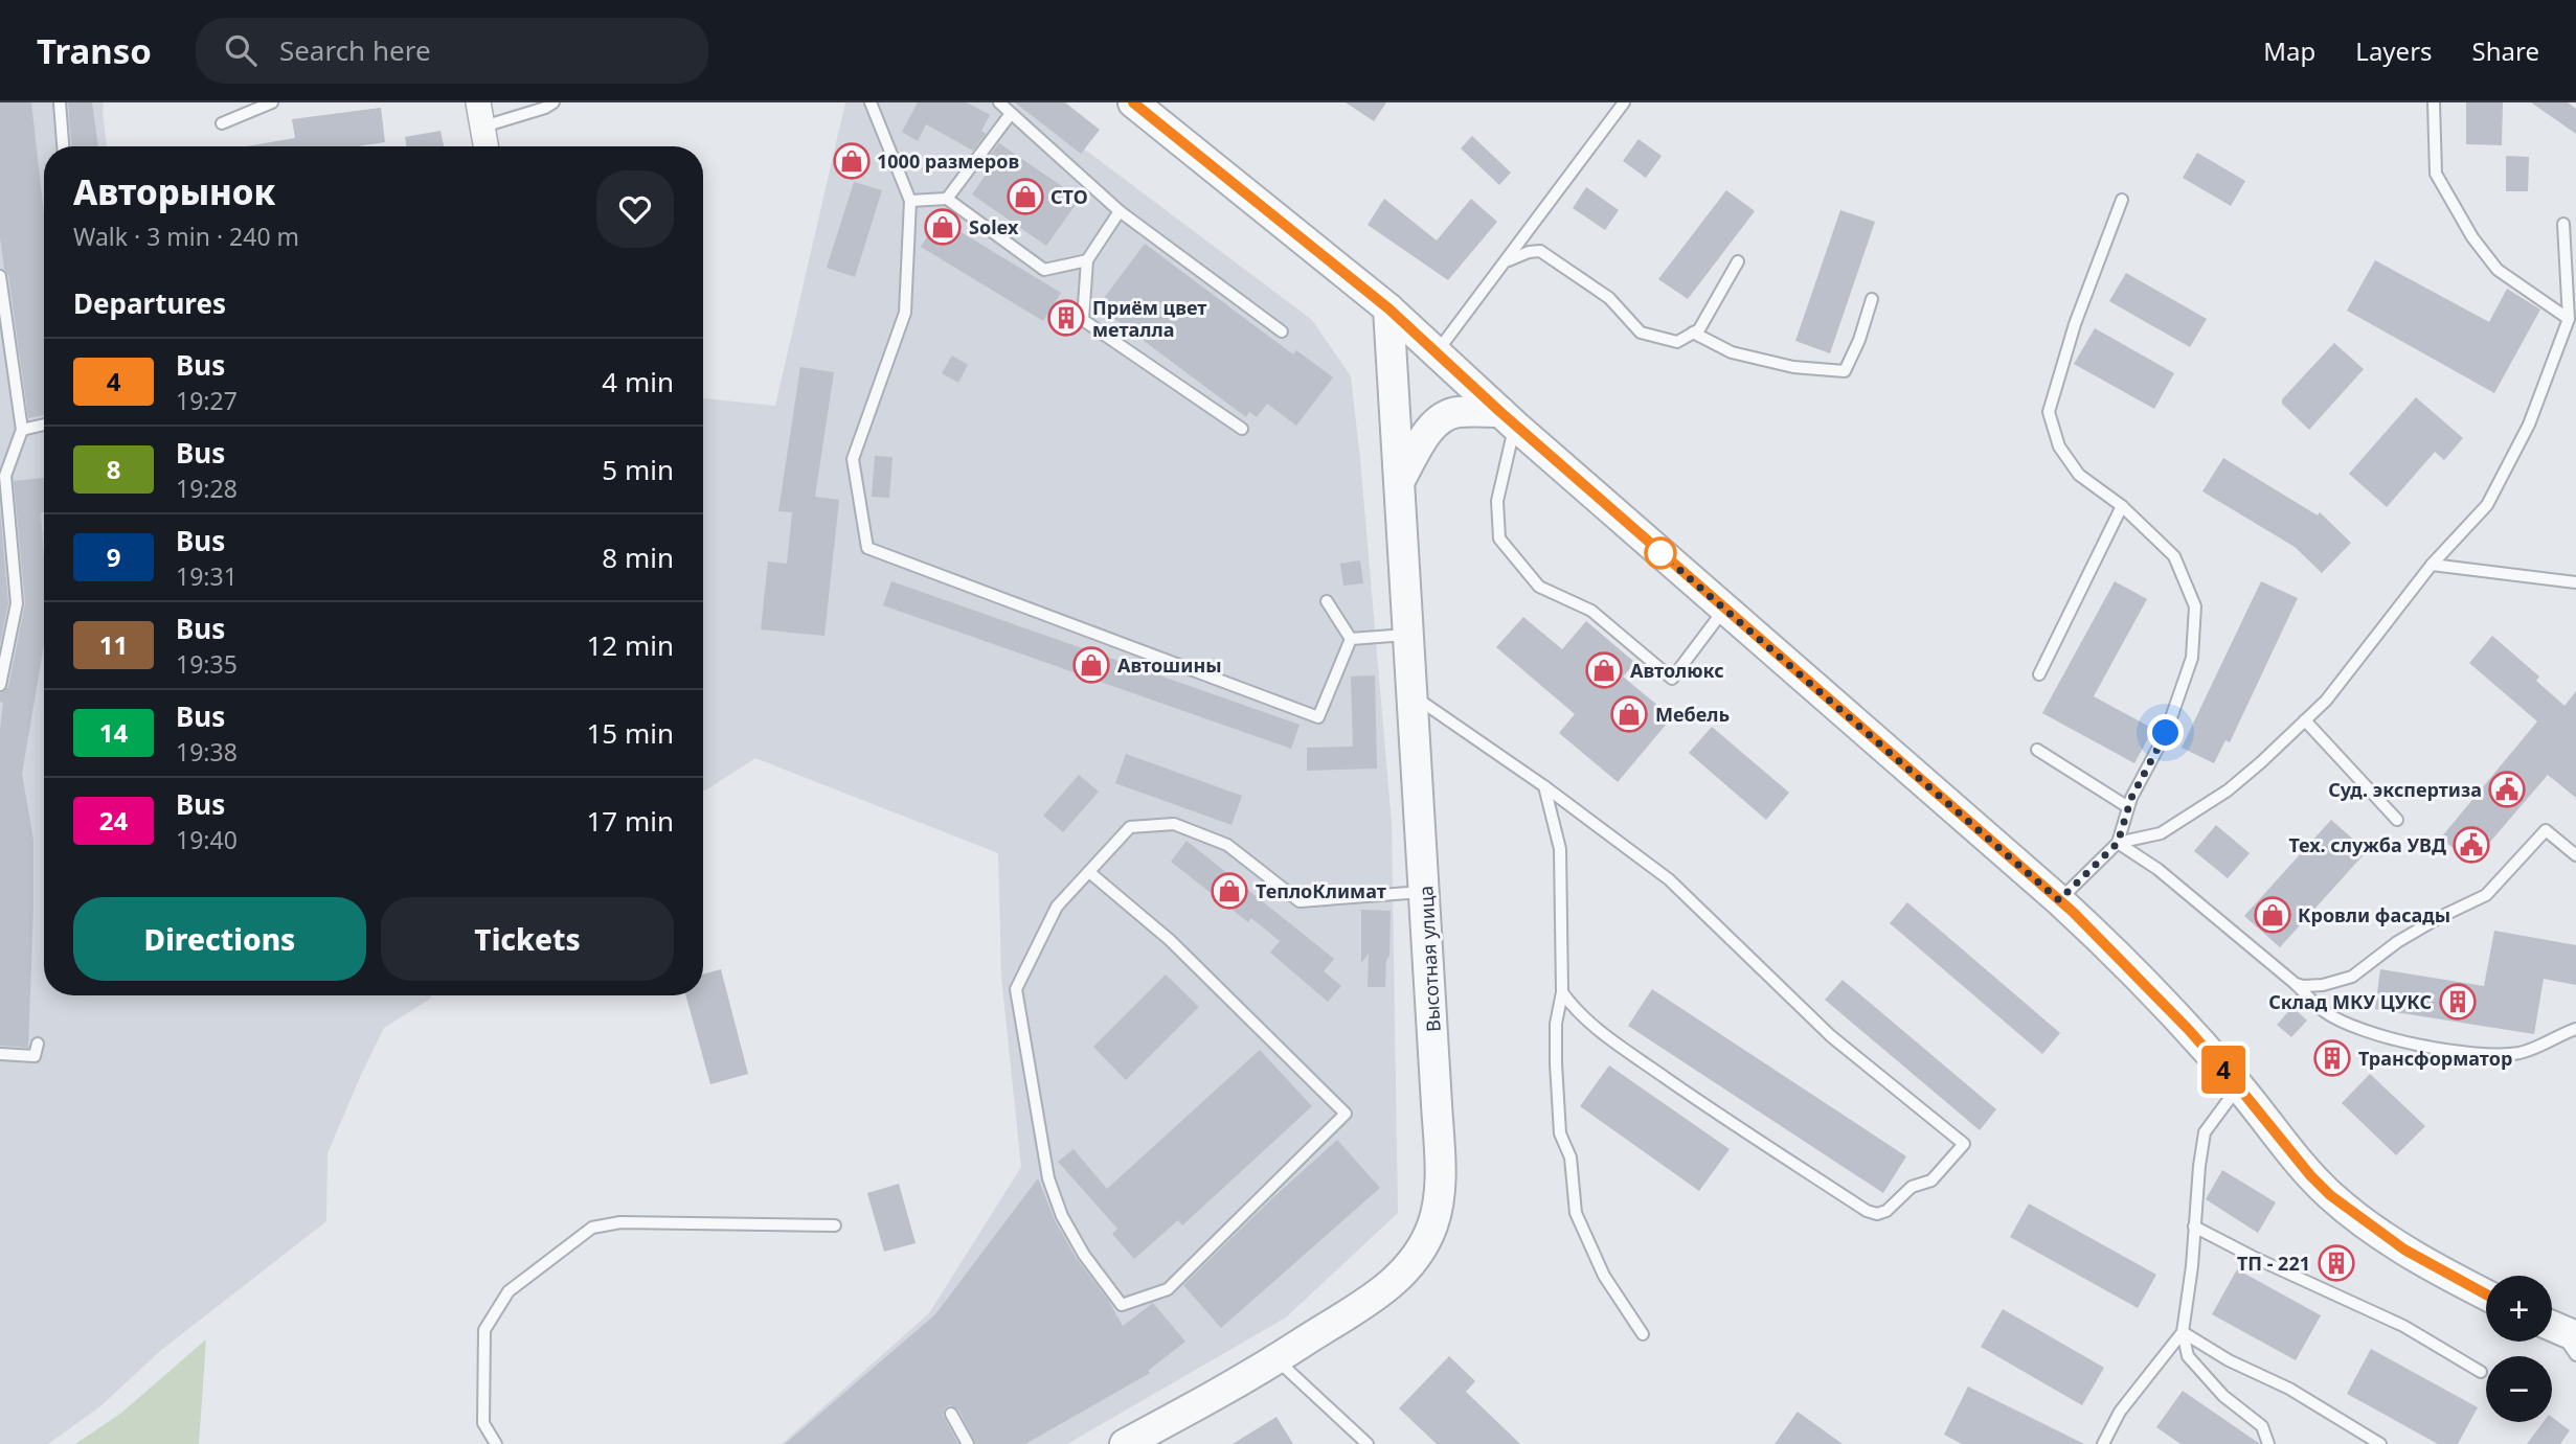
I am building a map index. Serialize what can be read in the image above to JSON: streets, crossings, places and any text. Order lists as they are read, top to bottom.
{
  "streets": {
    "street": ["Высотная улица"]
  },
  "places": {
    "shop": [
      "1000 размеров",
      "СТО",
      "Solex",
      "Автошины",
      "Автолюкс",
      "Мебель",
      "ТеплоКлимат",
      "Кровли фасады"
    ],
    "building": [
      "Приём цвет металла",
      "Склад МКУ ЦУКС",
      "Трансформатор",
      "ТП - 221"
    ],
    "public building": ["Суд. экспертиза", "Тех. служба УВД"]
  },
  "lines": ["bus line 4"],
  "page": {
    "header": "Transo",
    "search": "Search here",
    "nav": ["Map", "Layers", "Share"],
    "on_map": "4",
    "heading": [
      ["Авторынок", "Walk · 3 min · 240 m"],
      "Departures"
    ],
    "list": [
      {
        "mark": "4",
        "name": "Bus",
        "note": "19:27",
        "value": "4 min"
      },
      {
        "mark": "8",
        "name": "Bus",
        "note": "19:28",
        "value": "5 min"
      },
      {
        "mark": "9",
        "name": "Bus",
        "note": "19:31",
        "value": "8 min"
      },
      {
        "mark": "11",
        "name": "Bus",
        "note": "19:35",
        "value": "12 min"
      },
      {
        "mark": "14",
        "name": "Bus",
        "note": "19:38",
        "value": "15 min"
      },
      {
        "mark": "24",
        "name": "Bus",
        "note": "19:40",
        "value": "17 min"
      }
    ],
    "buttons": ["Directions", "Tickets"],
    "map_buttons": ["+", "−"]
  }
}
